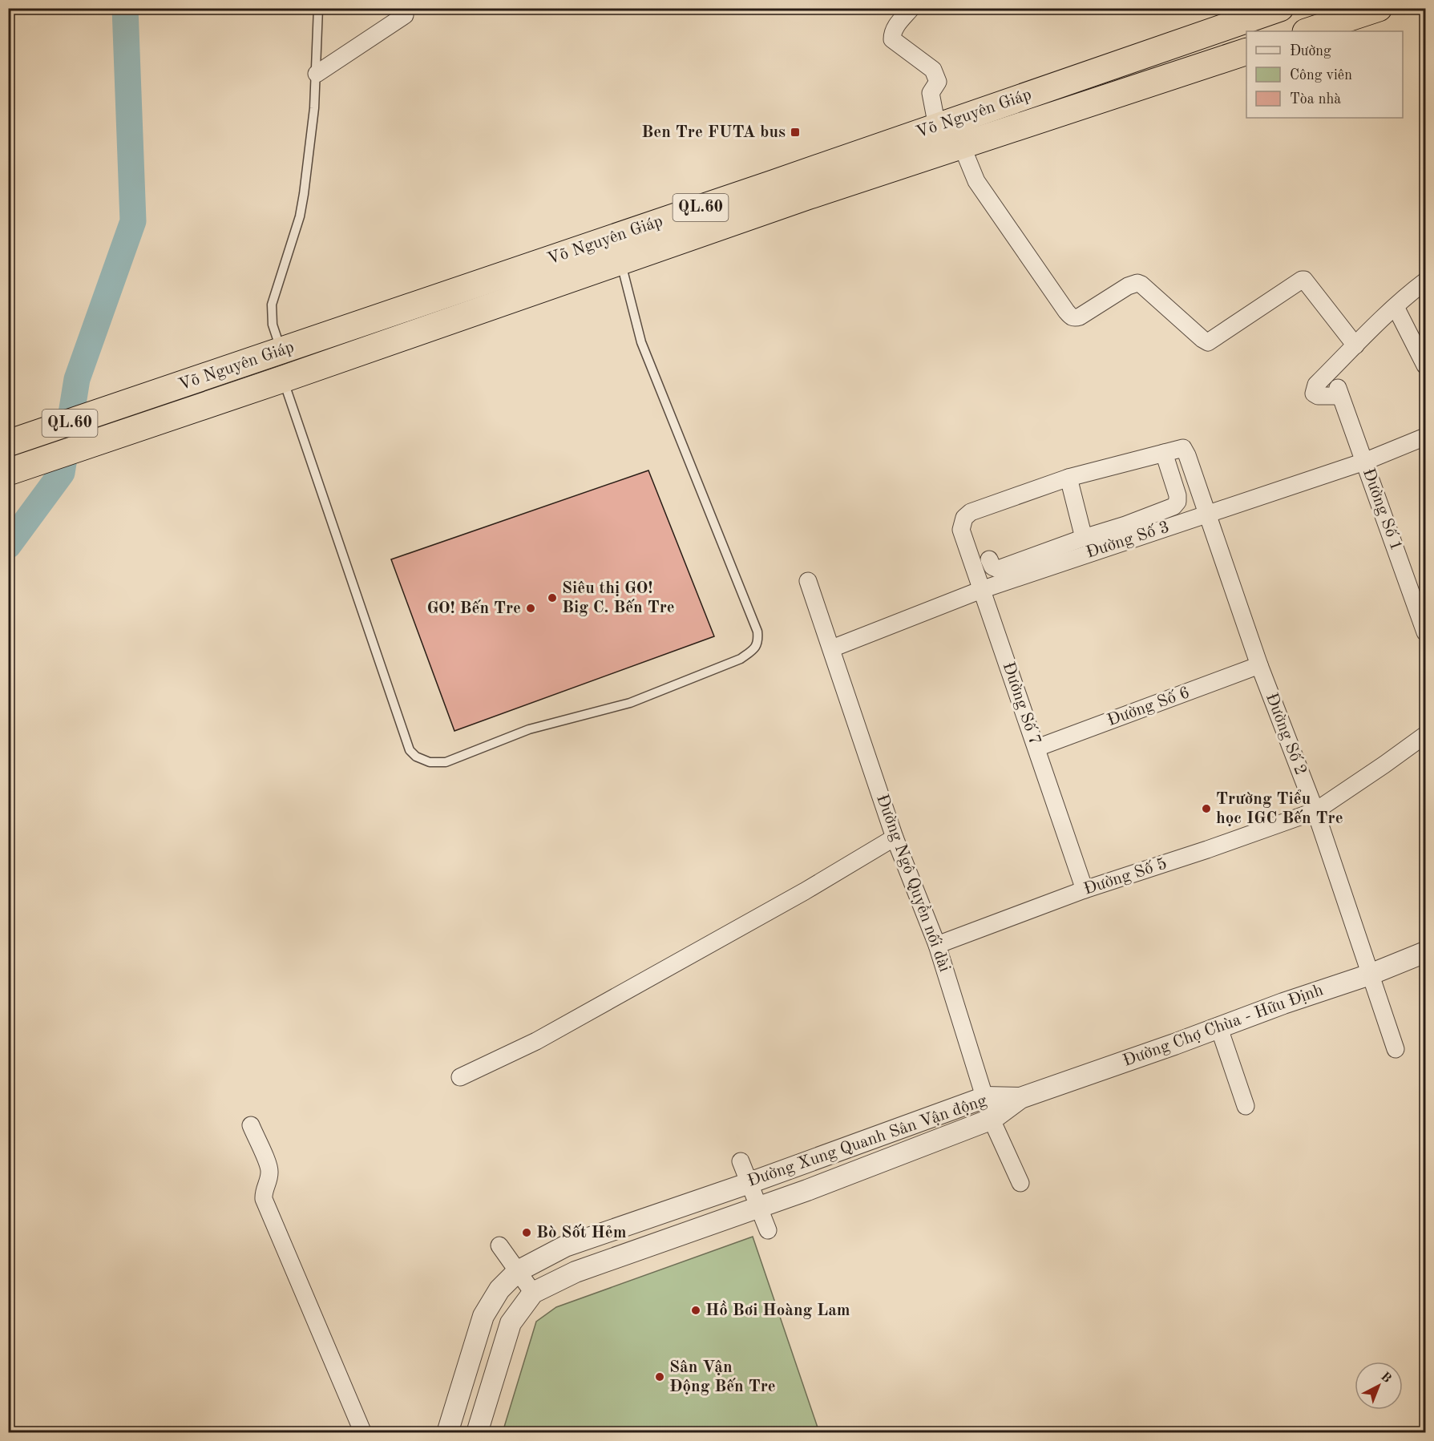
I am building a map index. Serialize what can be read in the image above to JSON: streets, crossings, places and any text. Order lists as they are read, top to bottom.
{
  "streets": {
    "highway": ["Võ Nguyên Giáp", "QL.60"],
    "street": [
      "Đường Số 1",
      "Đường Số 3",
      "Đường Số 7",
      "Đường Số 6",
      "Đường Số 2",
      "Đường Số 5",
      "Đường Ngô Quyền nối dài",
      "Đường Chợ Chùa - Hữu Định",
      "Đường Xung Quanh Sân Vận động"
    ]
  },
  "crossings": [
    ["Đường Số 1", "Đường Số 3"],
    ["Đường Số 3", "Đường Số 7"],
    ["Đường Số 3", "Đường Số 2"],
    ["Đường Số 3", "Đường Ngô Quyền nối dài"],
    ["Đường Số 7", "Đường Số 6"],
    ["Đường Số 7", "Đường Số 5"],
    ["Đường Số 6", "Đường Số 2"],
    ["Đường Số 2", "Đường Số 5"],
    ["Đường Số 2", "Đường Chợ Chùa - Hữu Định"],
    ["Đường Số 5", "Đường Ngô Quyền nối dài"],
    ["Đường Ngô Quyền nối dài", "Đường Xung Quanh Sân Vận động"],
    ["Đường Chợ Chùa - Hữu Định", "Đường Xung Quanh Sân Vận động"]
  ],
  "places": {
    "transit": ["Ben Tre FUTA bus"],
    "other": [
      "Siêu thị GO! Big C. Bến Tre",
      "GO! Bến Tre",
      "Trường Tiểu học IGC Bến Tre",
      "Bò Sốt Hẻm",
      "Hồ Bơi Hoàng Lam",
      "Sân Vận Động Bến Tre"
    ]
  },
  "legend": ["Đường", "Công viên", "Tòa nhà"],
  "north": "top right"
}
